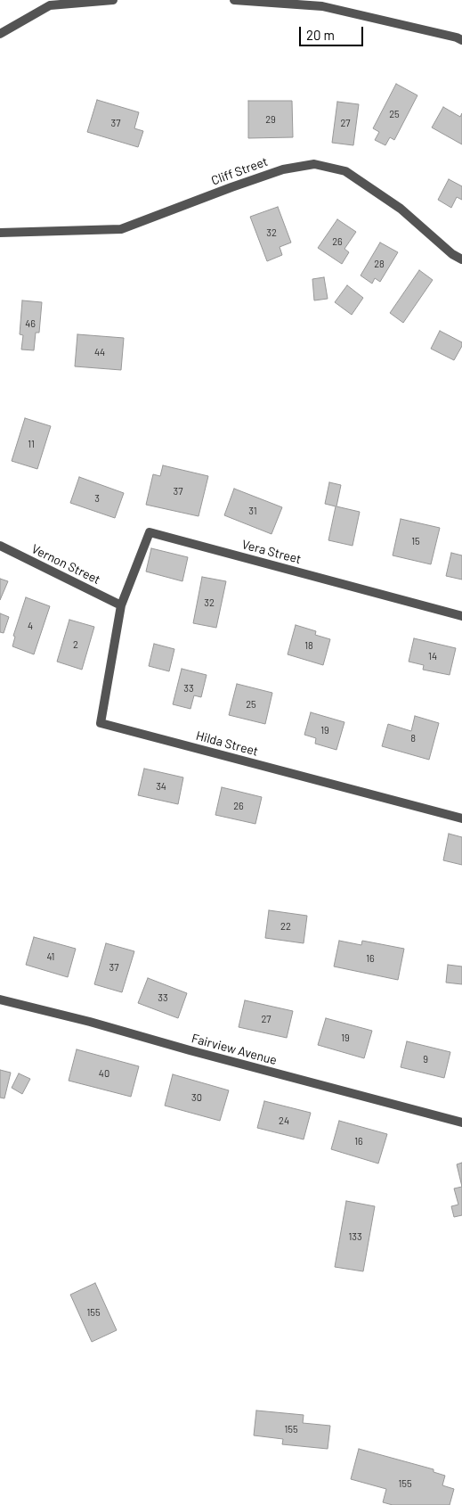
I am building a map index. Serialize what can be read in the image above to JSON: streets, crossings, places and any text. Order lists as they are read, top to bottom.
{
  "streets": {
    "street": [
      "Cliff Street",
      "Vera Street",
      "Vernon Street",
      "Hilda Street",
      "Fairview Avenue"
    ]
  },
  "crossings": [
    ["Vera Street", "Vernon Street"],
    ["Vera Street", "Hilda Street"],
    ["Vernon Street", "Hilda Street"]
  ],
  "house_numbers": [
    "25",
    "29",
    "37",
    "27",
    "32",
    "26",
    "28",
    "46",
    "44",
    "11",
    "37",
    "3",
    "31",
    "15",
    "32",
    "4",
    "2",
    "18",
    "14",
    "33",
    "25",
    "19",
    "8",
    "34",
    "26",
    "22",
    "41",
    "16",
    "37",
    "33",
    "27",
    "19",
    "9",
    "40",
    "30",
    "24",
    "16",
    "133",
    "155",
    "155",
    "155"
  ],
  "scale_bar": "20 m"
}
